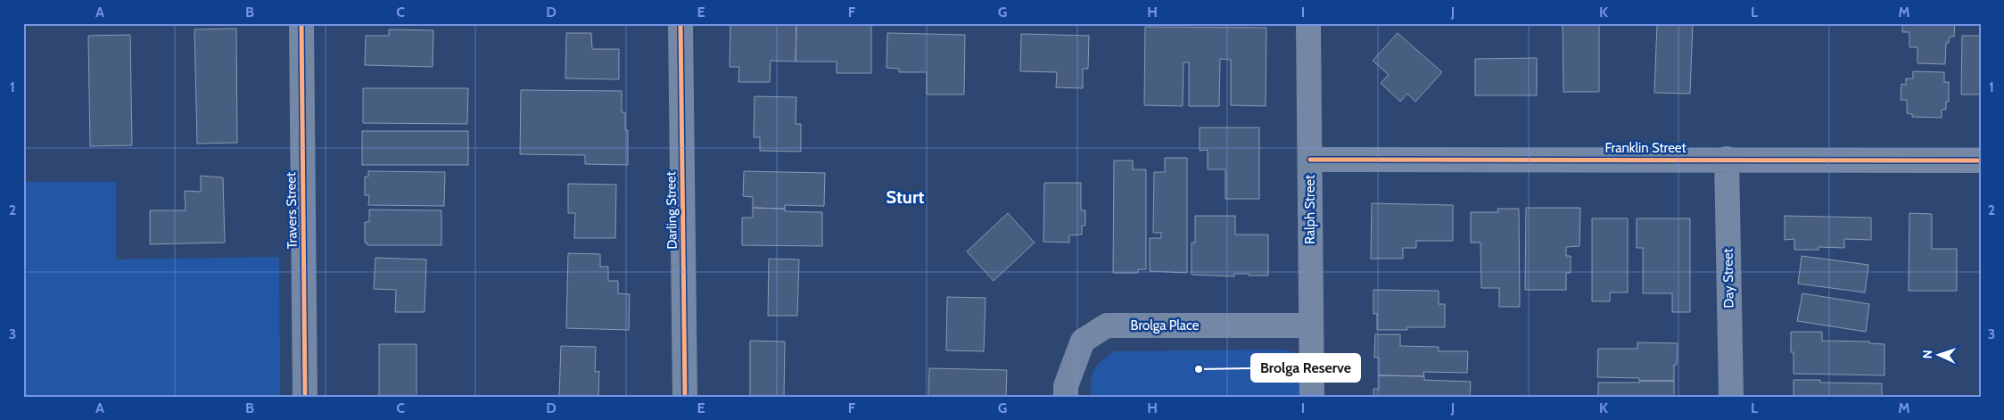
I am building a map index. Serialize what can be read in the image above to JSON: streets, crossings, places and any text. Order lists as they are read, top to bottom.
{
  "streets": {
    "street": [
      "Franklin Street",
      "Ralph Street",
      "Travers Street",
      "Darling Street",
      "Day Street",
      "Brolga Place"
    ]
  },
  "crossings": [
    ["Franklin Street", "Ralph Street"],
    ["Franklin Street", "Day Street"],
    ["Ralph Street", "Brolga Place"]
  ],
  "districts": ["Sturt"],
  "places": ["Brolga Reserve"],
  "north": "left",
  "grid": {
    "columns": [
      "A",
      "B",
      "C",
      "D",
      "E",
      "F",
      "G",
      "H",
      "I",
      "J",
      "K",
      "L",
      "M"
    ],
    "rows": ["1", "2", "3"]
  }
}
